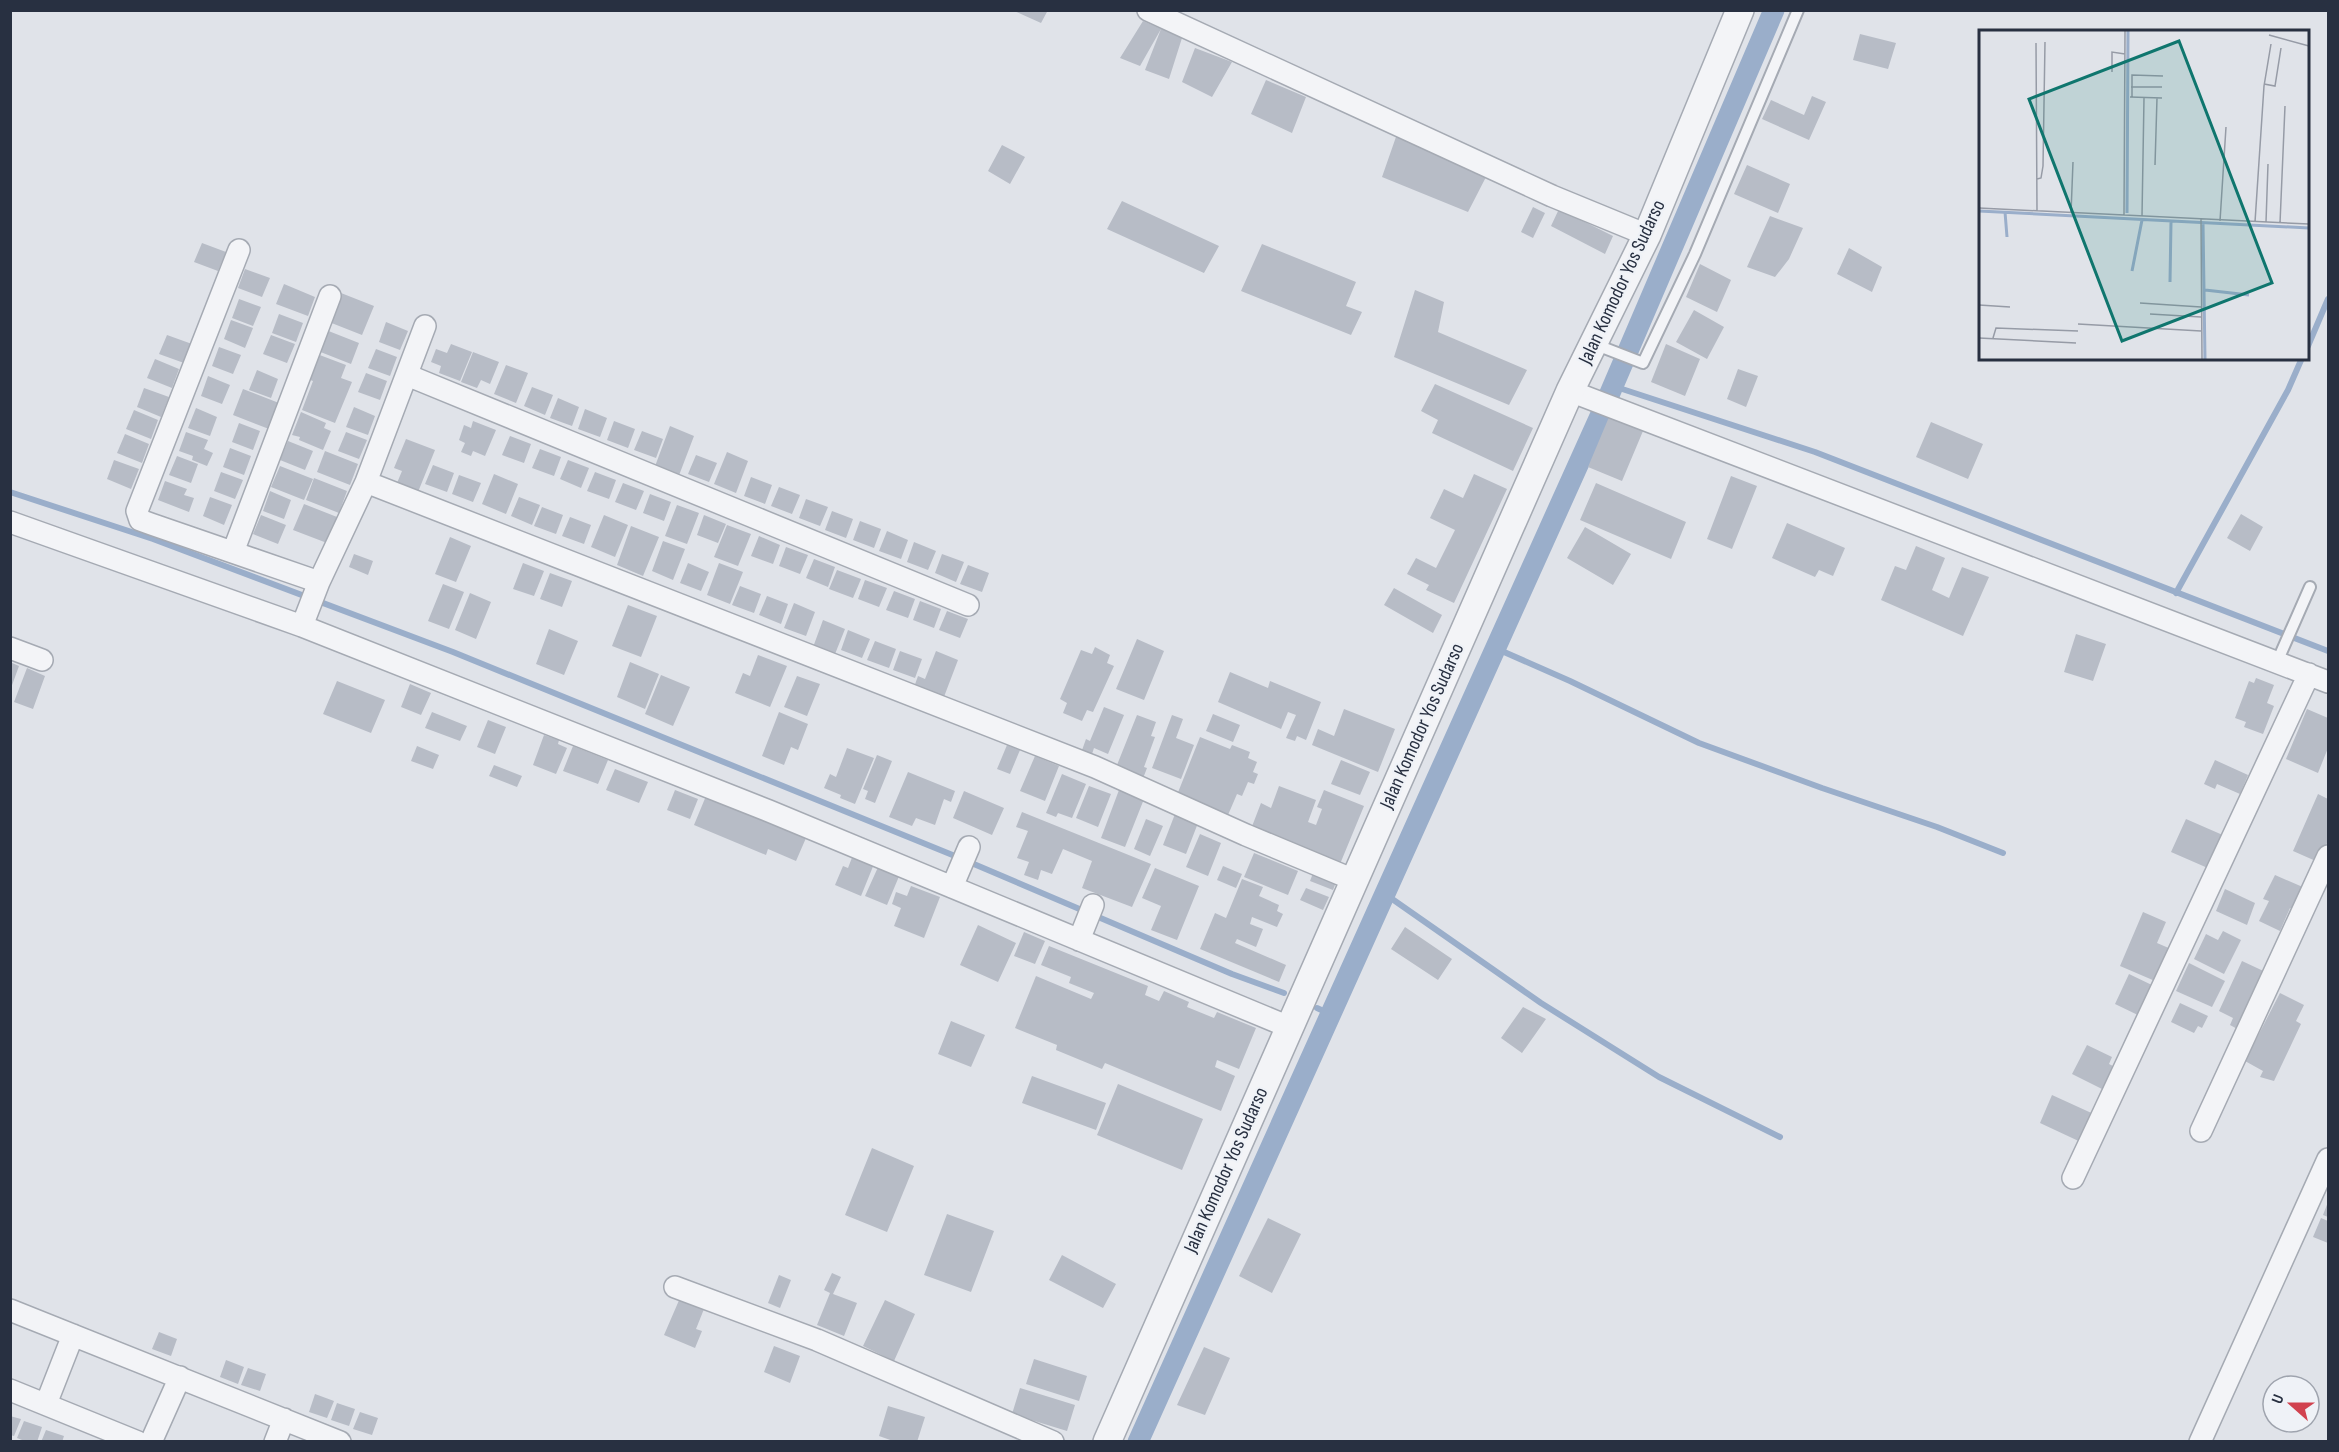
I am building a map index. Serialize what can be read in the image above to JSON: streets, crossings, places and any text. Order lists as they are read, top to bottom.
{
  "streets": {
    "street": ["Jalan Komodor Yos Sudarso"]
  },
  "north": "left"
}
